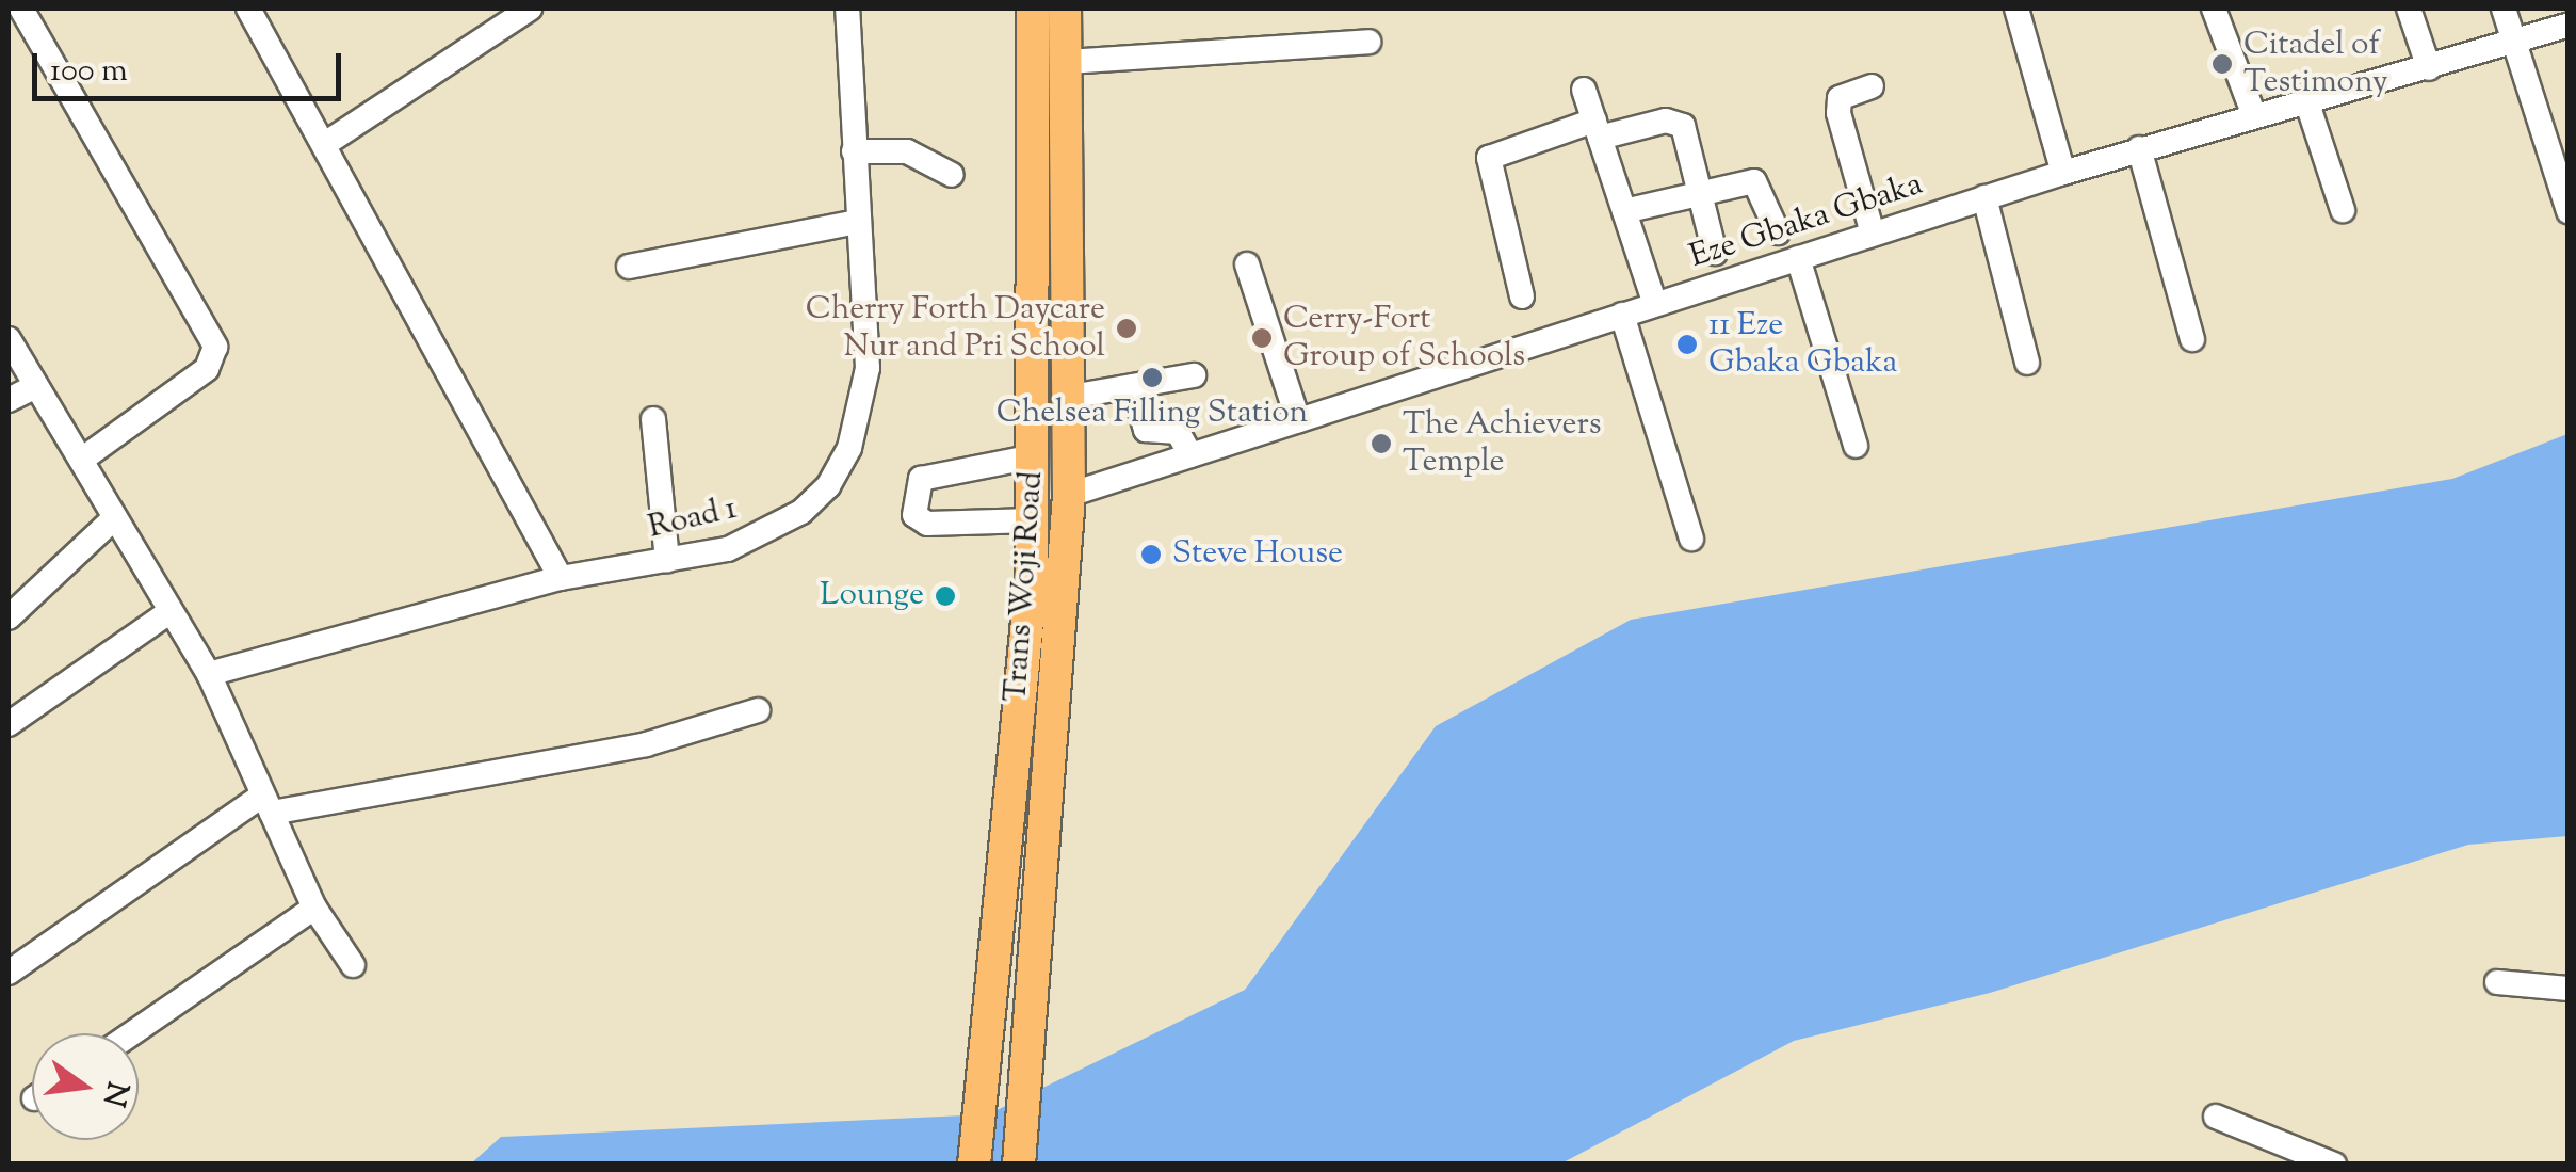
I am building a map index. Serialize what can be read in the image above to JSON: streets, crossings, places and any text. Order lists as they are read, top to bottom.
{
  "streets": {
    "main road": ["Trans Woji Road"],
    "street": ["Eze Gbaka Gbaka", "Road 1"]
  },
  "crossings": [
    ["Eze Gbaka Gbaka", "Trans Woji Road"]
  ],
  "places": [
    "Citadel of Testimony",
    "Cherry Forth Daycare Nur and Pri School",
    "Cerry-Fort Group of Schools",
    "11 Eze Gbaka Gbaka",
    "Chelsea Filling Station",
    "The Achievers Temple",
    "Steve House",
    "Lounge"
  ],
  "scale_bar": "100 m",
  "north": "right"
}
